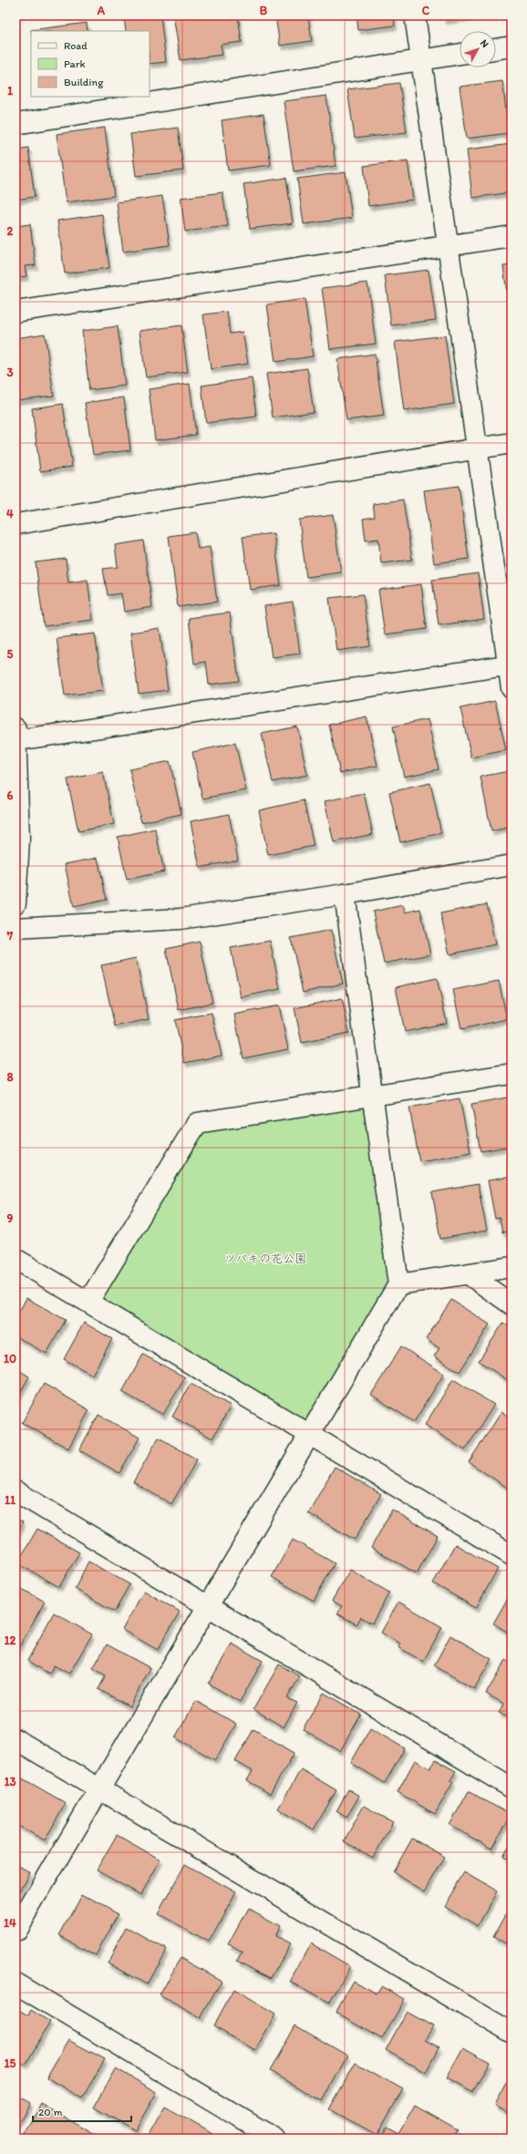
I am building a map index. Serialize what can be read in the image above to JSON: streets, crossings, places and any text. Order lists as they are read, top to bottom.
{
  "parks": ["ツバキの花公園"],
  "legend": ["Road", "Park", "Building"],
  "scale_bar": "20 m",
  "north": "top right",
  "grid": {
    "columns": ["A", "B", "C"],
    "rows": [
      "1",
      "2",
      "3",
      "4",
      "5",
      "6",
      "7",
      "8",
      "9",
      "10",
      "11",
      "12",
      "13",
      "14",
      "15"
    ]
  }
}
